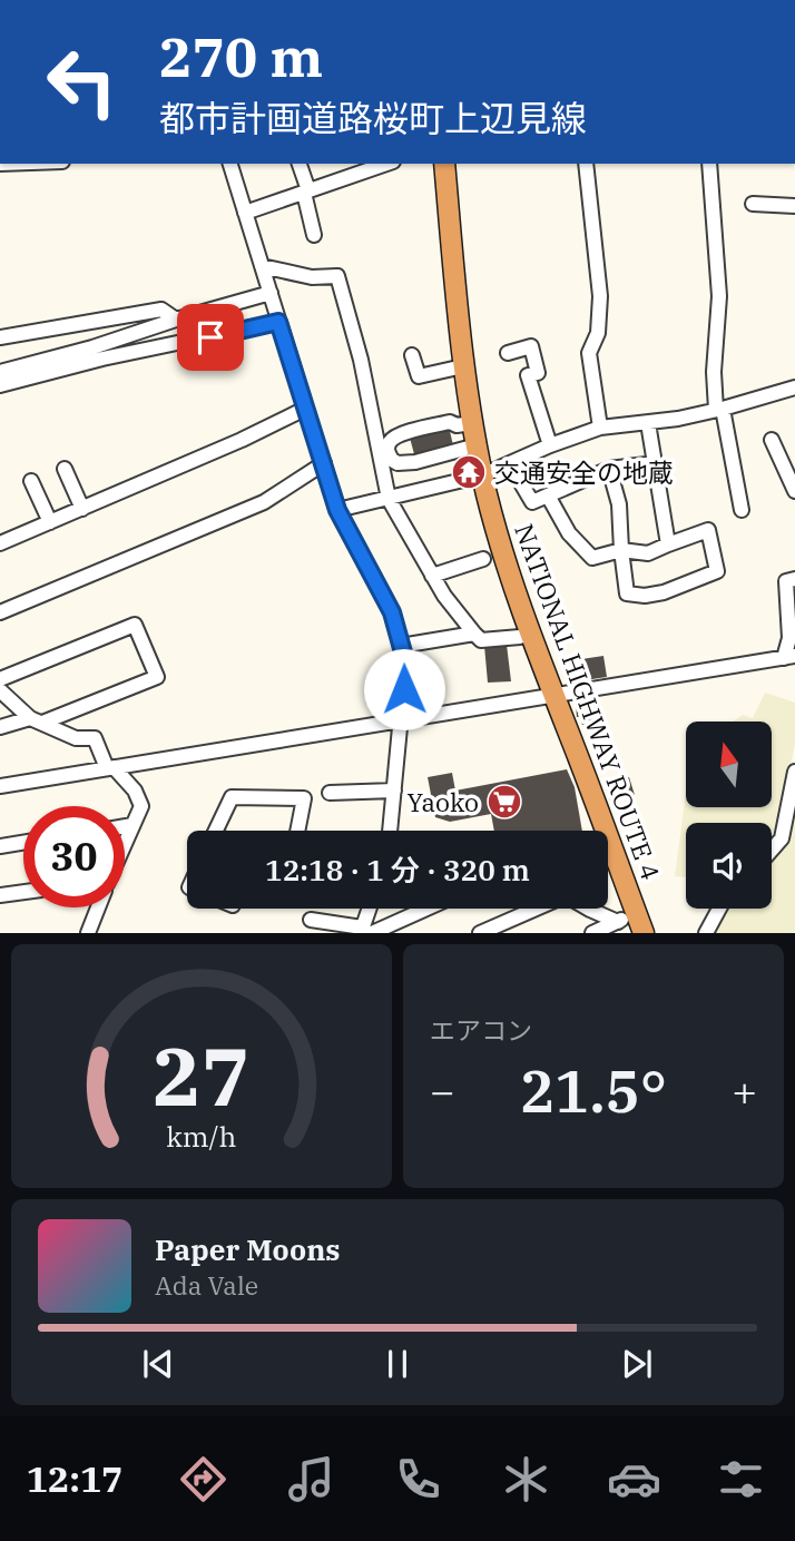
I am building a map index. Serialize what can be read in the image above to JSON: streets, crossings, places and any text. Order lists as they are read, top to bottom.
{
  "streets": {
    "highway": ["NATIONAL HIGHWAY ROUTE 4"]
  },
  "places": {
    "temple": ["交通安全の地蔵"],
    "supermarket": ["Yaoko"]
  },
  "north": "top",
  "page": {
    "turn": ["270 m", "都市計画道路桜町上辺見線"],
    "limit": "30",
    "trip": "12:18 · 1 分 · 320 m",
    "tile": "エアコン",
    "heat": ["−", "21.5°", "+"],
    "song": ["Paper Moons", "Ada Vale"],
    "tabs": "12:17",
    "gauge": ["27", "km/h"]
  }
}
